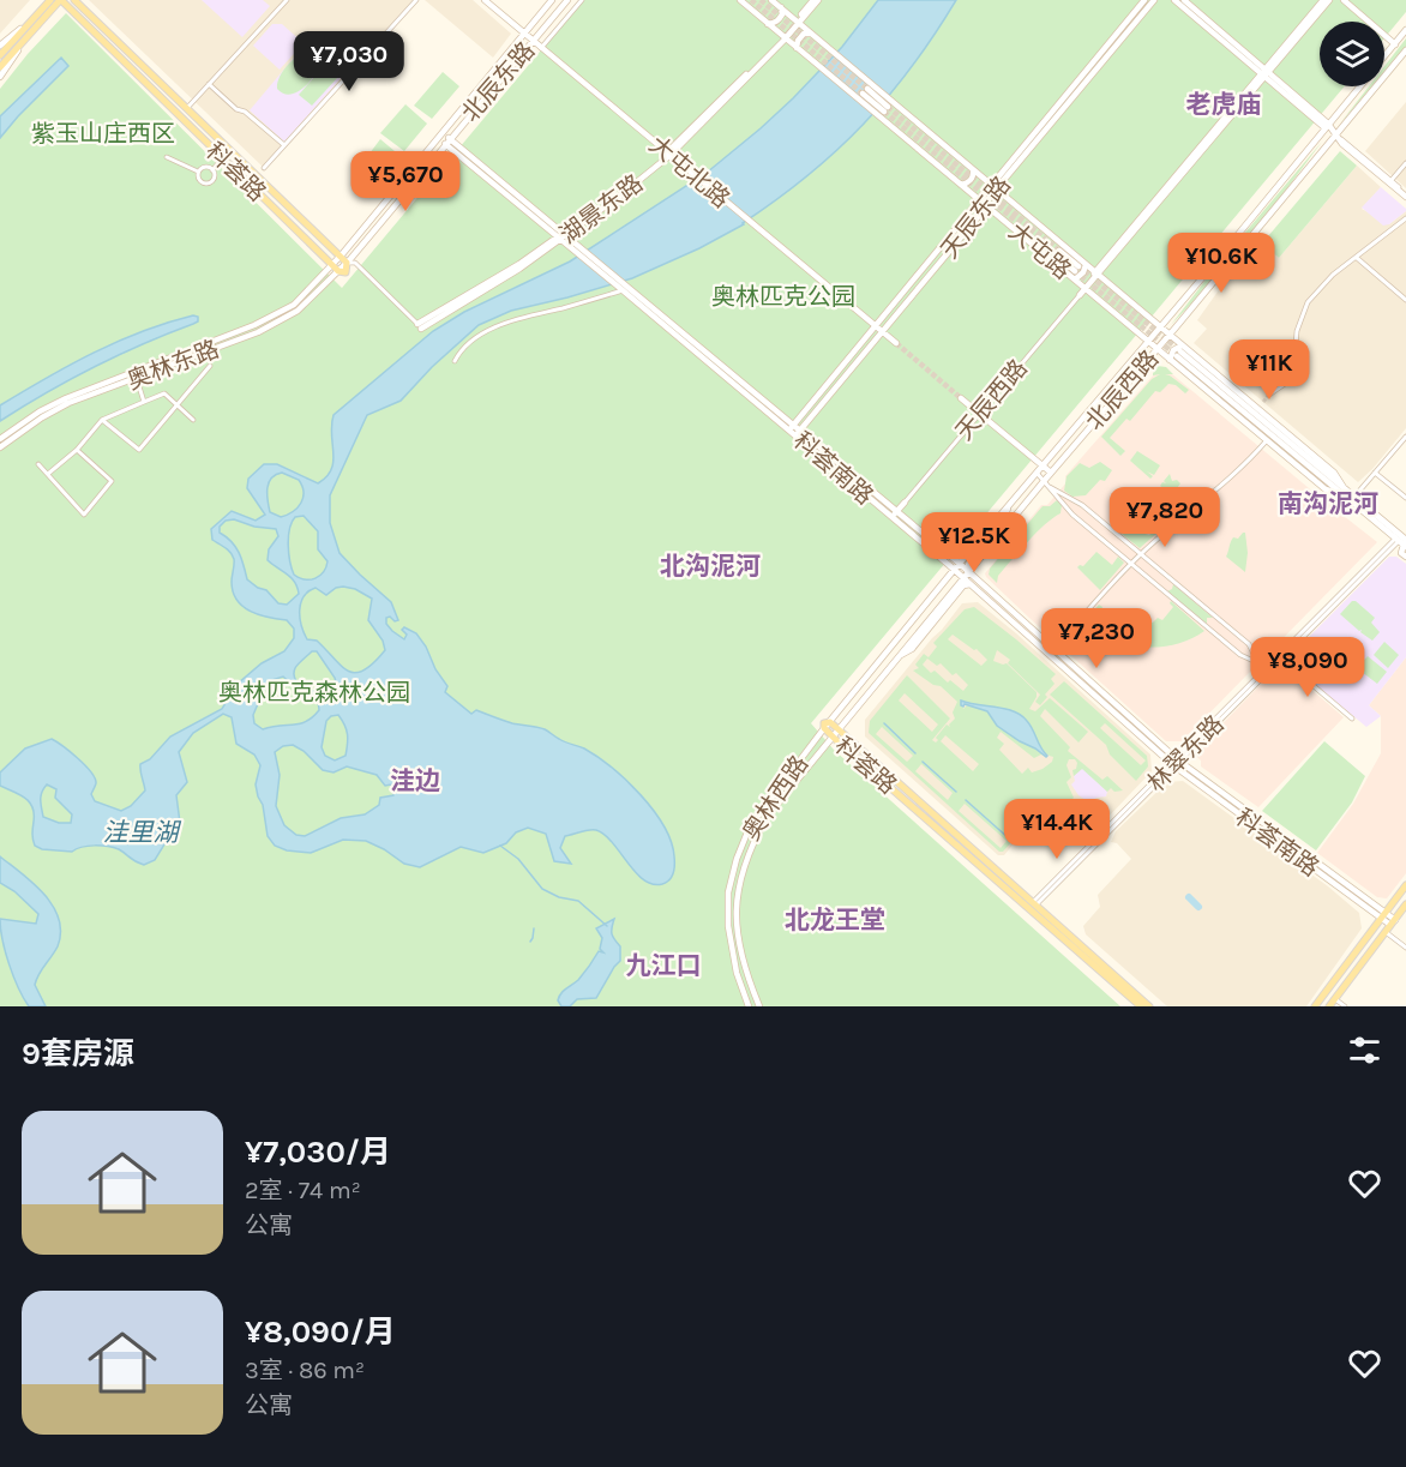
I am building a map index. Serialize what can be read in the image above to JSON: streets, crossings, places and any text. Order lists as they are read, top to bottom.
{
  "streets": {
    "main road": ["科荟路"],
    "street": [
      "北辰东路",
      "大屯北路",
      "湖景东路",
      "天辰东路",
      "大屯路",
      "奥林东路",
      "北辰西路",
      "天辰西路",
      "科荟南路",
      "林翠东路",
      "奥林西路"
    ]
  },
  "crossings": [
    ["北辰东路", "科荟路"],
    ["北辰东路", "大屯北路"],
    ["北辰东路", "奥林东路"],
    ["北辰东路", "科荟南路"],
    ["科荟路", "湖景东路"],
    ["科荟路", "奥林东路"],
    ["科荟路", "北辰西路"],
    ["科荟路", "林翠东路"],
    ["科荟路", "奥林西路"],
    ["大屯北路", "湖景东路"],
    ["大屯北路", "天辰东路"],
    ["湖景东路", "大屯路"],
    ["湖景东路", "科荟南路"],
    ["天辰东路", "大屯路"],
    ["天辰东路", "科荟南路"],
    ["大屯路", "北辰西路"],
    ["大屯路", "天辰西路"],
    ["大屯路", "林翠东路"],
    ["北辰西路", "科荟南路"],
    ["北辰西路", "奥林西路"],
    ["天辰西路", "科荟南路"],
    ["科荟南路", "林翠东路"]
  ],
  "districts": [
    "老虎庙",
    "南沟泥河",
    "北沟泥河",
    "洼边",
    "北龙王堂",
    "九江口"
  ],
  "water": ["洼里湖"],
  "parks": ["紫玉山庄西区", "奥林匹克公园", "奥林匹克森林公园"],
  "page": {
    "price": [
      "¥7,030",
      "¥5,670",
      "¥10.6K",
      "¥11K",
      "¥7,820",
      "¥12.5K",
      "¥7,230",
      "¥8,090",
      "¥14.4K"
    ],
    "heading": "9套房源",
    "list": [
      {
        "name": "¥7,030/月",
        "note": "2室 · 74 m² · 公寓"
      },
      {
        "name": "¥8,090/月",
        "note": "3室 · 86 m² · 公寓"
      }
    ]
  }
}
